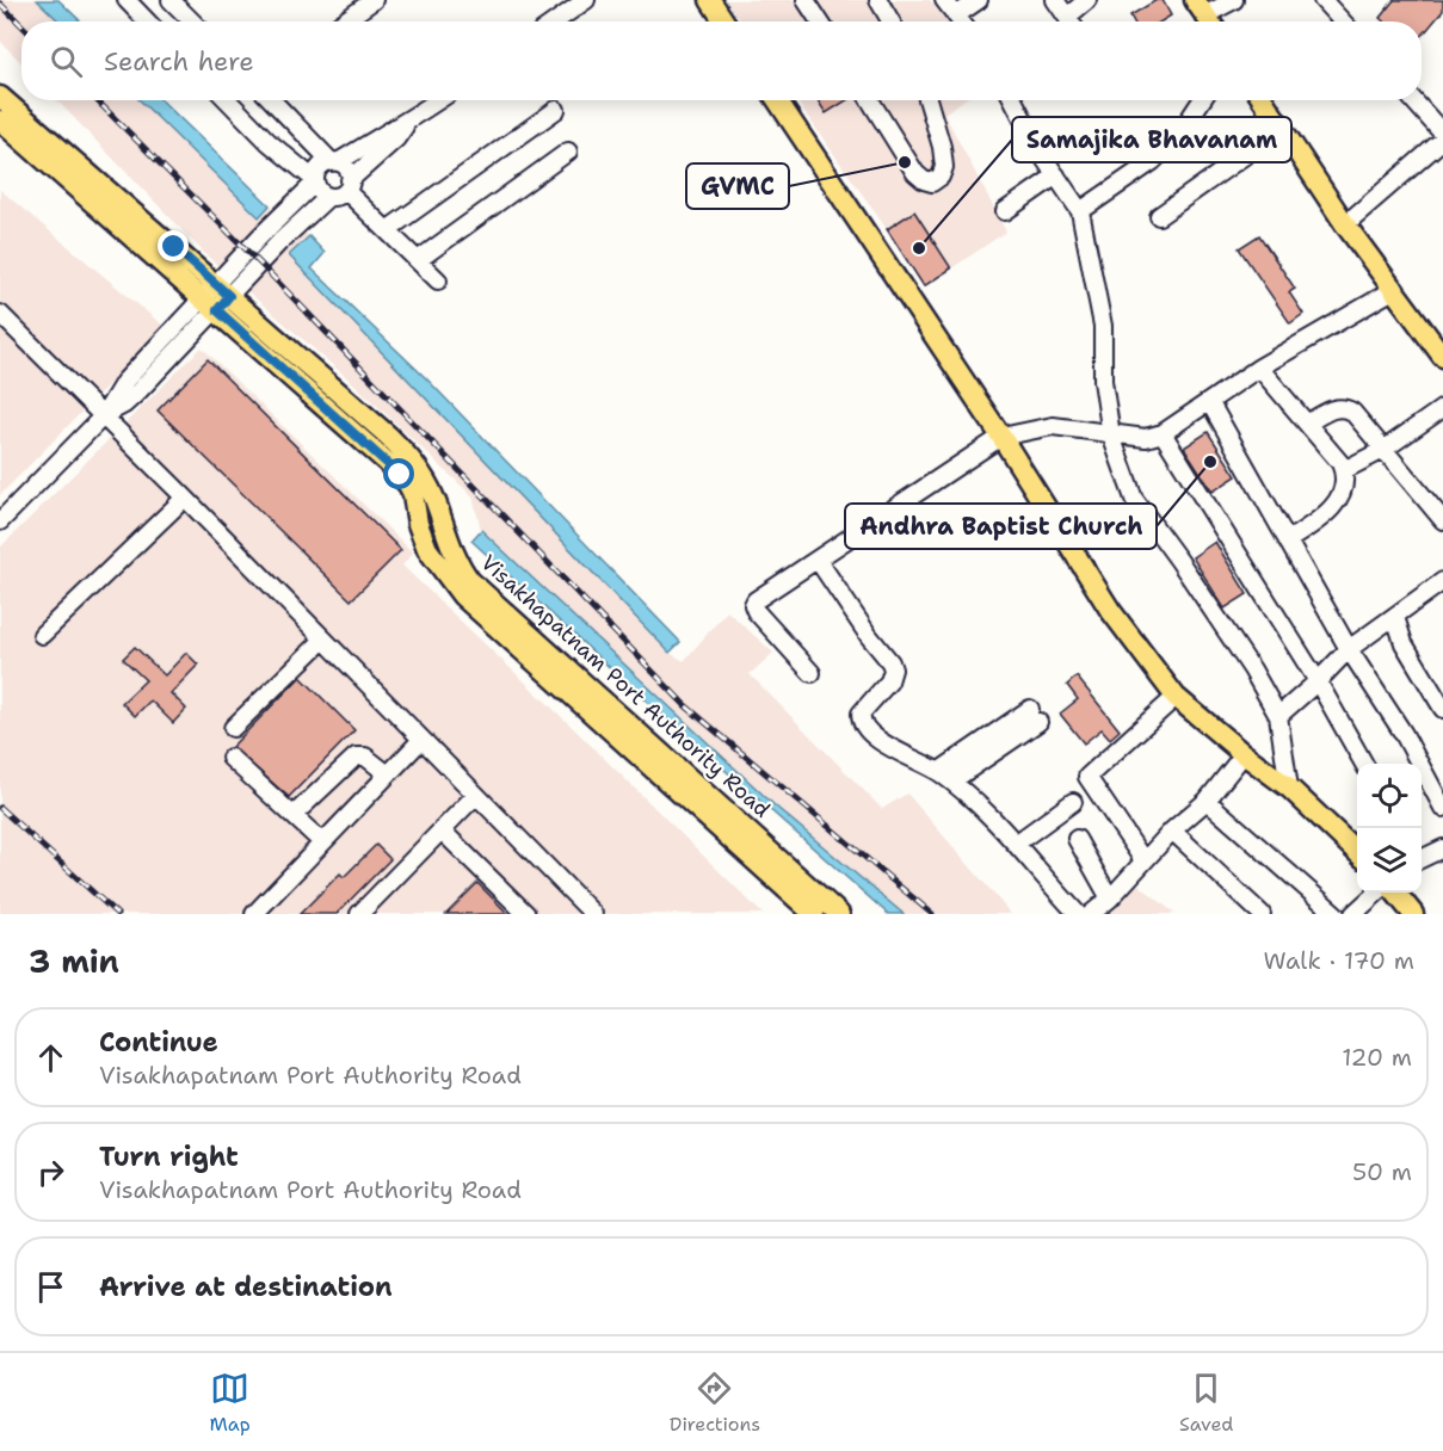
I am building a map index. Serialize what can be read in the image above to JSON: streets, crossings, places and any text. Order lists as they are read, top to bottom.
{
  "streets": {
    "main road": ["Visakhapatnam Port Authority Road"]
  },
  "places": ["GVMC", "Samajika Bhavanam", "Andhra Baptist Church"],
  "page": {
    "search": "Search here",
    "heading": ["3 min", "Walk · 170 m"],
    "list": [
      ["Continue", "Visakhapatnam Port Authority Road", "120 m"],
      ["Turn right", "Visakhapatnam Port Authority Road", "50 m"],
      "Arrive at destination"
    ],
    "nav": ["Map", "Directions", "Saved"]
  }
}
